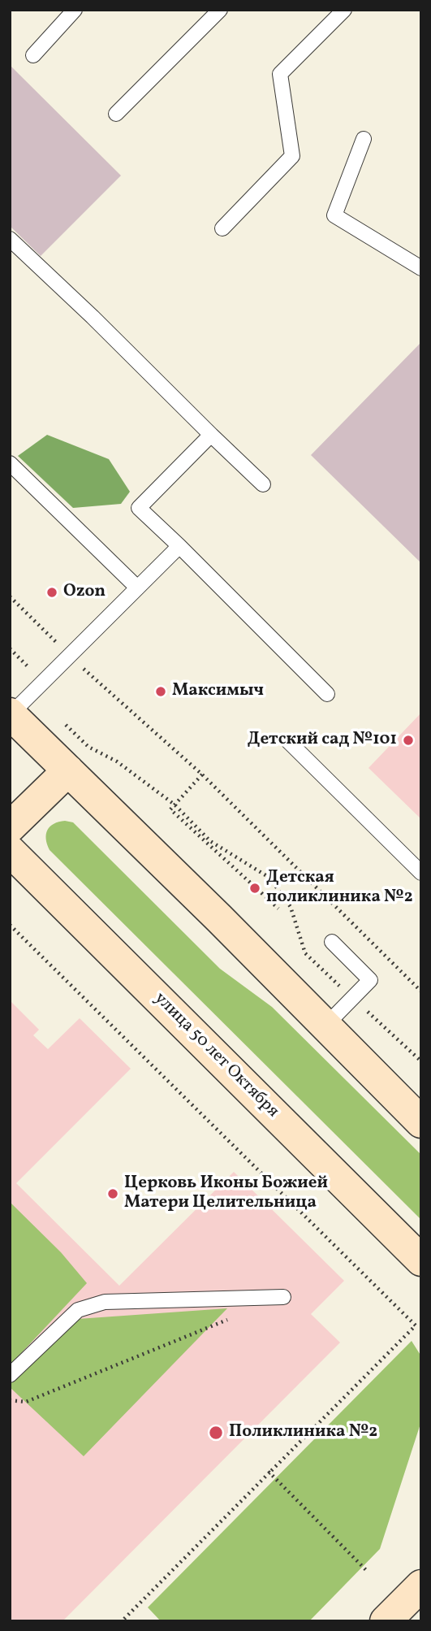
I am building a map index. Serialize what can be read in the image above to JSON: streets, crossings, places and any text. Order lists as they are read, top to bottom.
{
  "streets": {
    "main road": ["улица 50 лет Октября"]
  },
  "places": [
    "Ozon",
    "Максимыч",
    "Детский сад №101",
    "Детская поликлиника №2",
    "Церковь Иконы Божией Матери Целительница",
    "Поликлиника №2"
  ]
}
